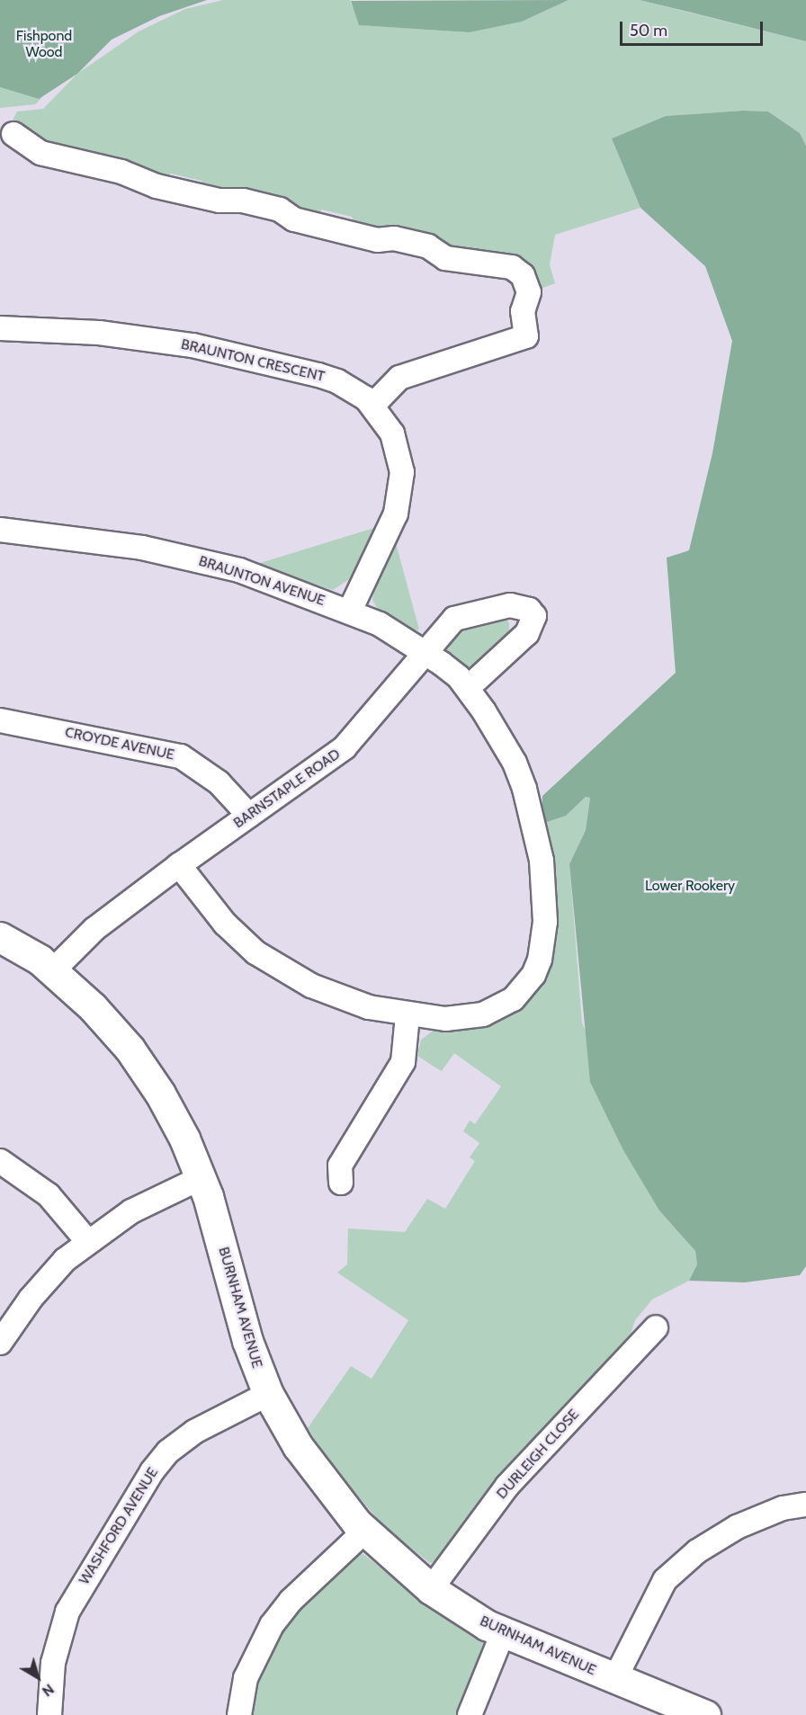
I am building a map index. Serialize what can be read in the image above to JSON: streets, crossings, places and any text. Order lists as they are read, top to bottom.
{
  "streets": {
    "street": [
      "BRAUNTON CRESCENT",
      "BRAUNTON AVENUE",
      "CROYDE AVENUE",
      "BARNSTAPLE ROAD",
      "BURNHAM AVENUE",
      "DURLEIGH CLOSE",
      "WASHFORD AVENUE"
    ]
  },
  "crossings": [
    ["BRAUNTON CRESCENT", "BRAUNTON AVENUE"],
    ["BRAUNTON AVENUE", "BARNSTAPLE ROAD"],
    ["CROYDE AVENUE", "BARNSTAPLE ROAD"],
    ["BARNSTAPLE ROAD", "BURNHAM AVENUE"],
    ["BURNHAM AVENUE", "DURLEIGH CLOSE"],
    ["BURNHAM AVENUE", "WASHFORD AVENUE"]
  ],
  "parks": ["Fishpond Wood", "Lower Rookery"],
  "scale_bar": "50 m",
  "north": "bottom right"
}
